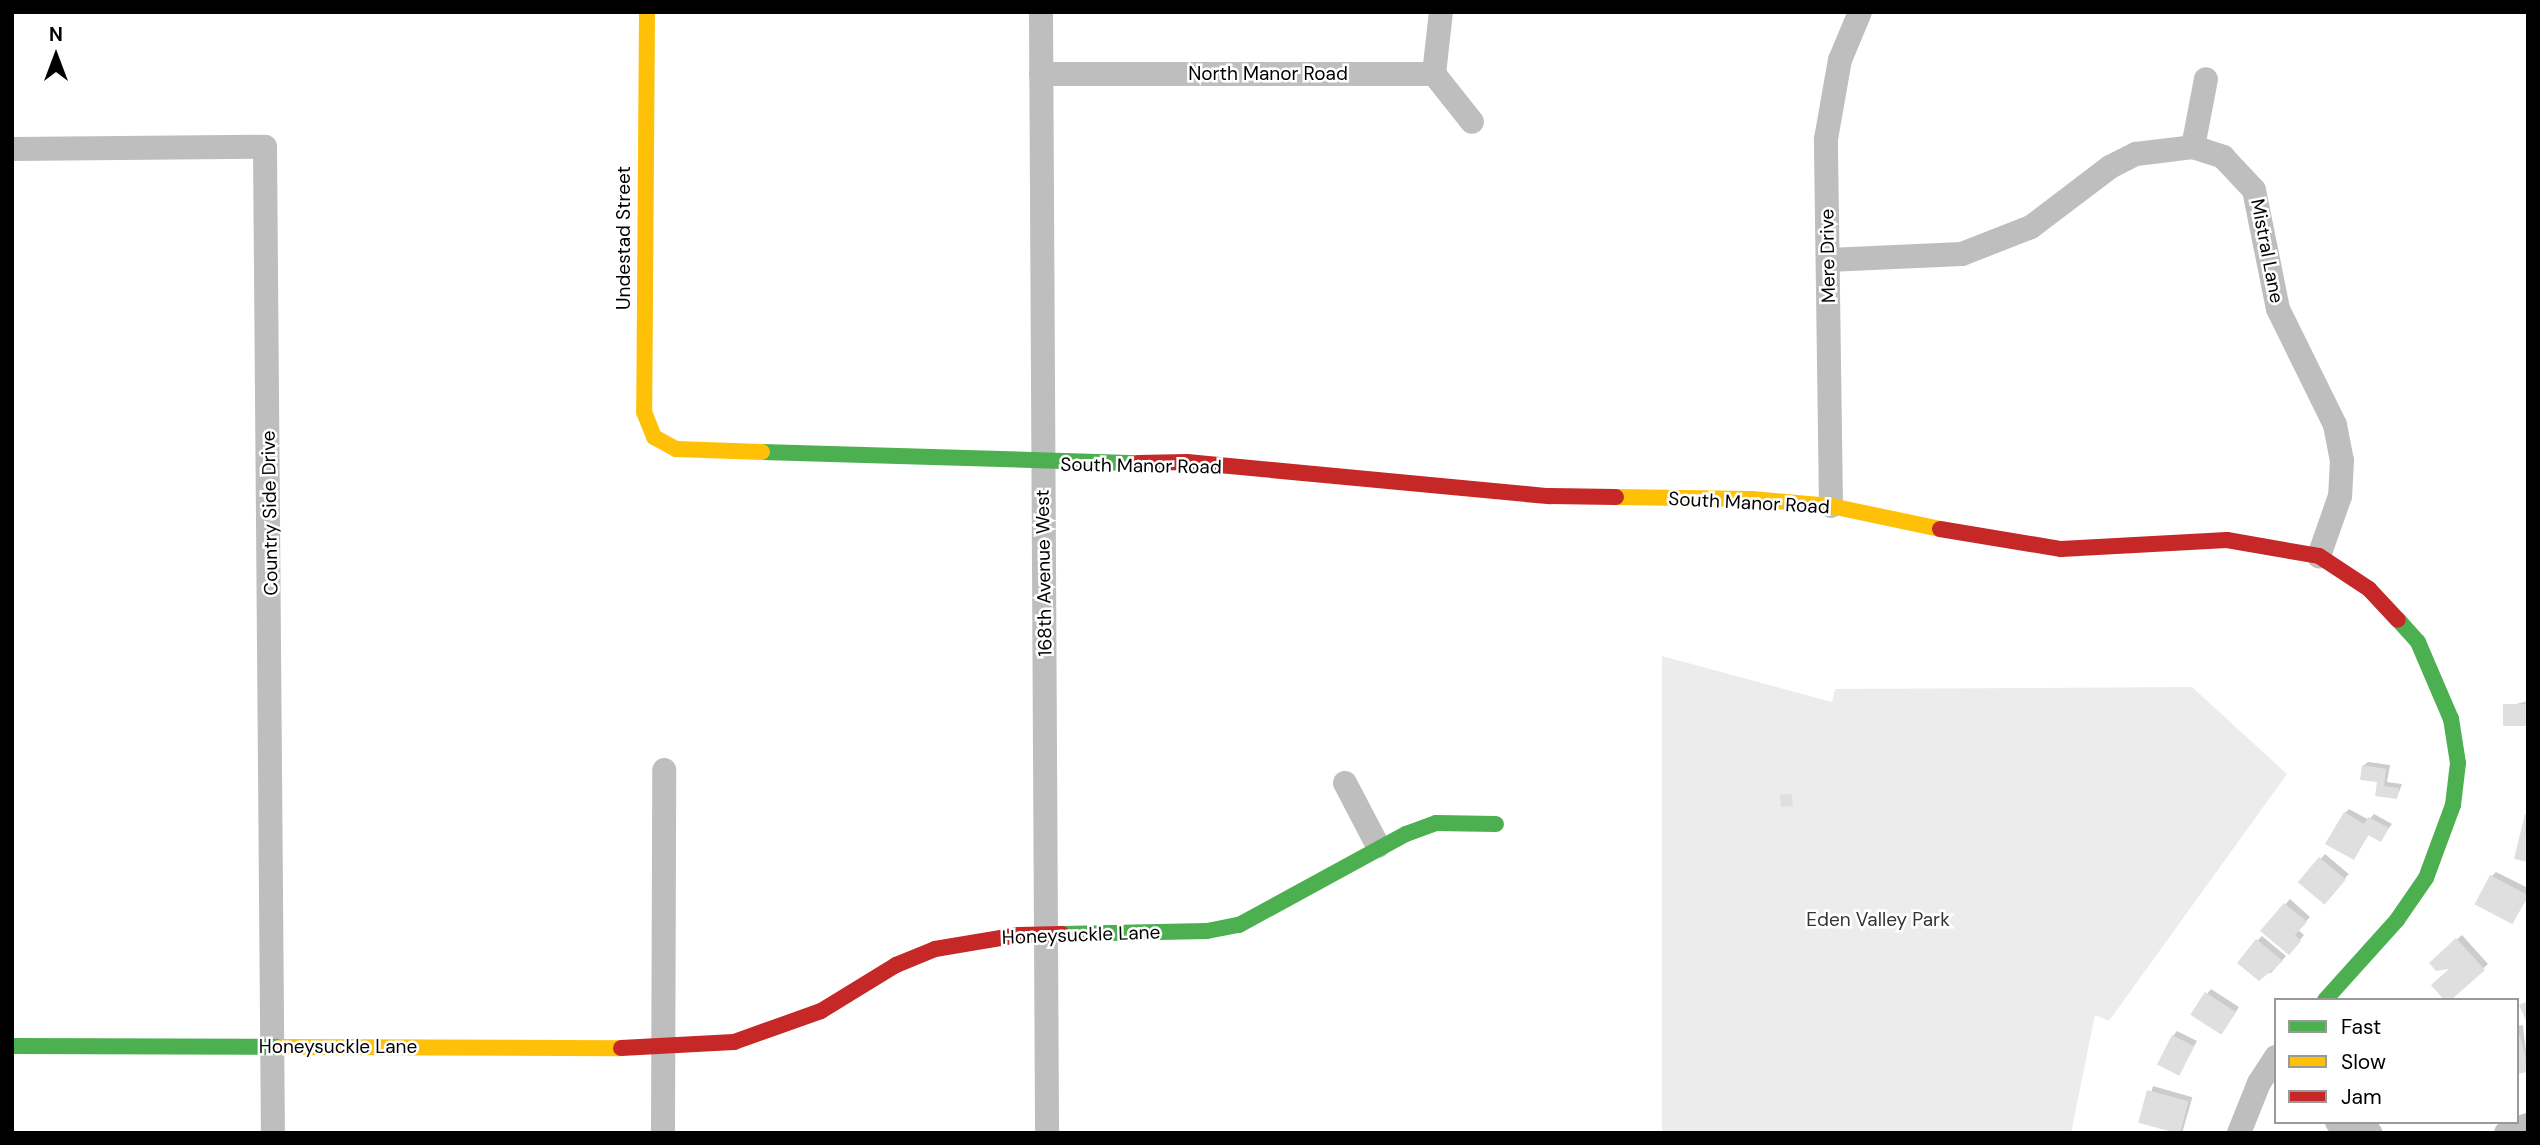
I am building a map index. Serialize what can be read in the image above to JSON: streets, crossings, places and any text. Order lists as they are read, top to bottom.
{
  "streets": {
    "street": [
      "North Manor Road",
      "Undestad Street",
      "Mistral Lane",
      "Mere Drive",
      "South Manor Road",
      "Country Side Drive",
      "168th Avenue West",
      "Honeysuckle Lane"
    ]
  },
  "crossings": [
    ["North Manor Road", "168th Avenue West"],
    ["Undestad Street", "South Manor Road"],
    ["Mistral Lane", "Mere Drive"],
    ["Mistral Lane", "South Manor Road"],
    ["Mere Drive", "South Manor Road"],
    ["South Manor Road", "168th Avenue West"],
    ["Country Side Drive", "Honeysuckle Lane"],
    ["168th Avenue West", "Honeysuckle Lane"]
  ],
  "parks": ["Eden Valley Park"],
  "legend": ["Fast", "Slow", "Jam"],
  "north": "top"
}
